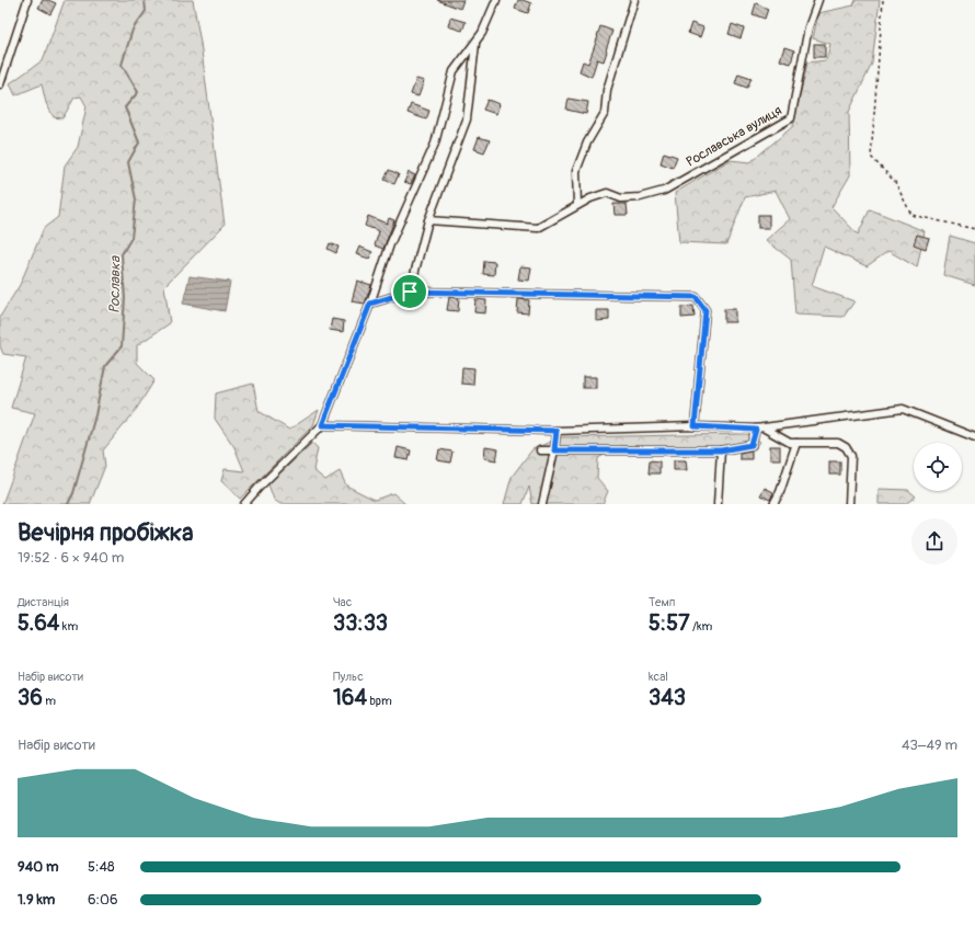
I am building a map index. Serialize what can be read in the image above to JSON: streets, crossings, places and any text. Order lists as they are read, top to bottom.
{
  "streets": {
    "street": ["Рославська вулиця"]
  },
  "water": ["Рославка"],
  "page": {
    "heading": ["Вечірня пробіжка", "19:52 · 6 × 940 m"],
    "stats": [
      ["Дистанція", "5.64 km"],
      ["Час", "33:33"],
      ["Темп", "5:57 /km"],
      ["Набір висоти", "36 m"],
      ["Пульс", "164 bpm"],
      ["kcal", "343"]
    ],
    "chart": ["Набір висоти", "43–49 m"],
    "list": [
      {
        "name": "940 m",
        "note": "5:48"
      },
      {
        "name": "1.9 km",
        "note": "6:06"
      }
    ]
  }
}
